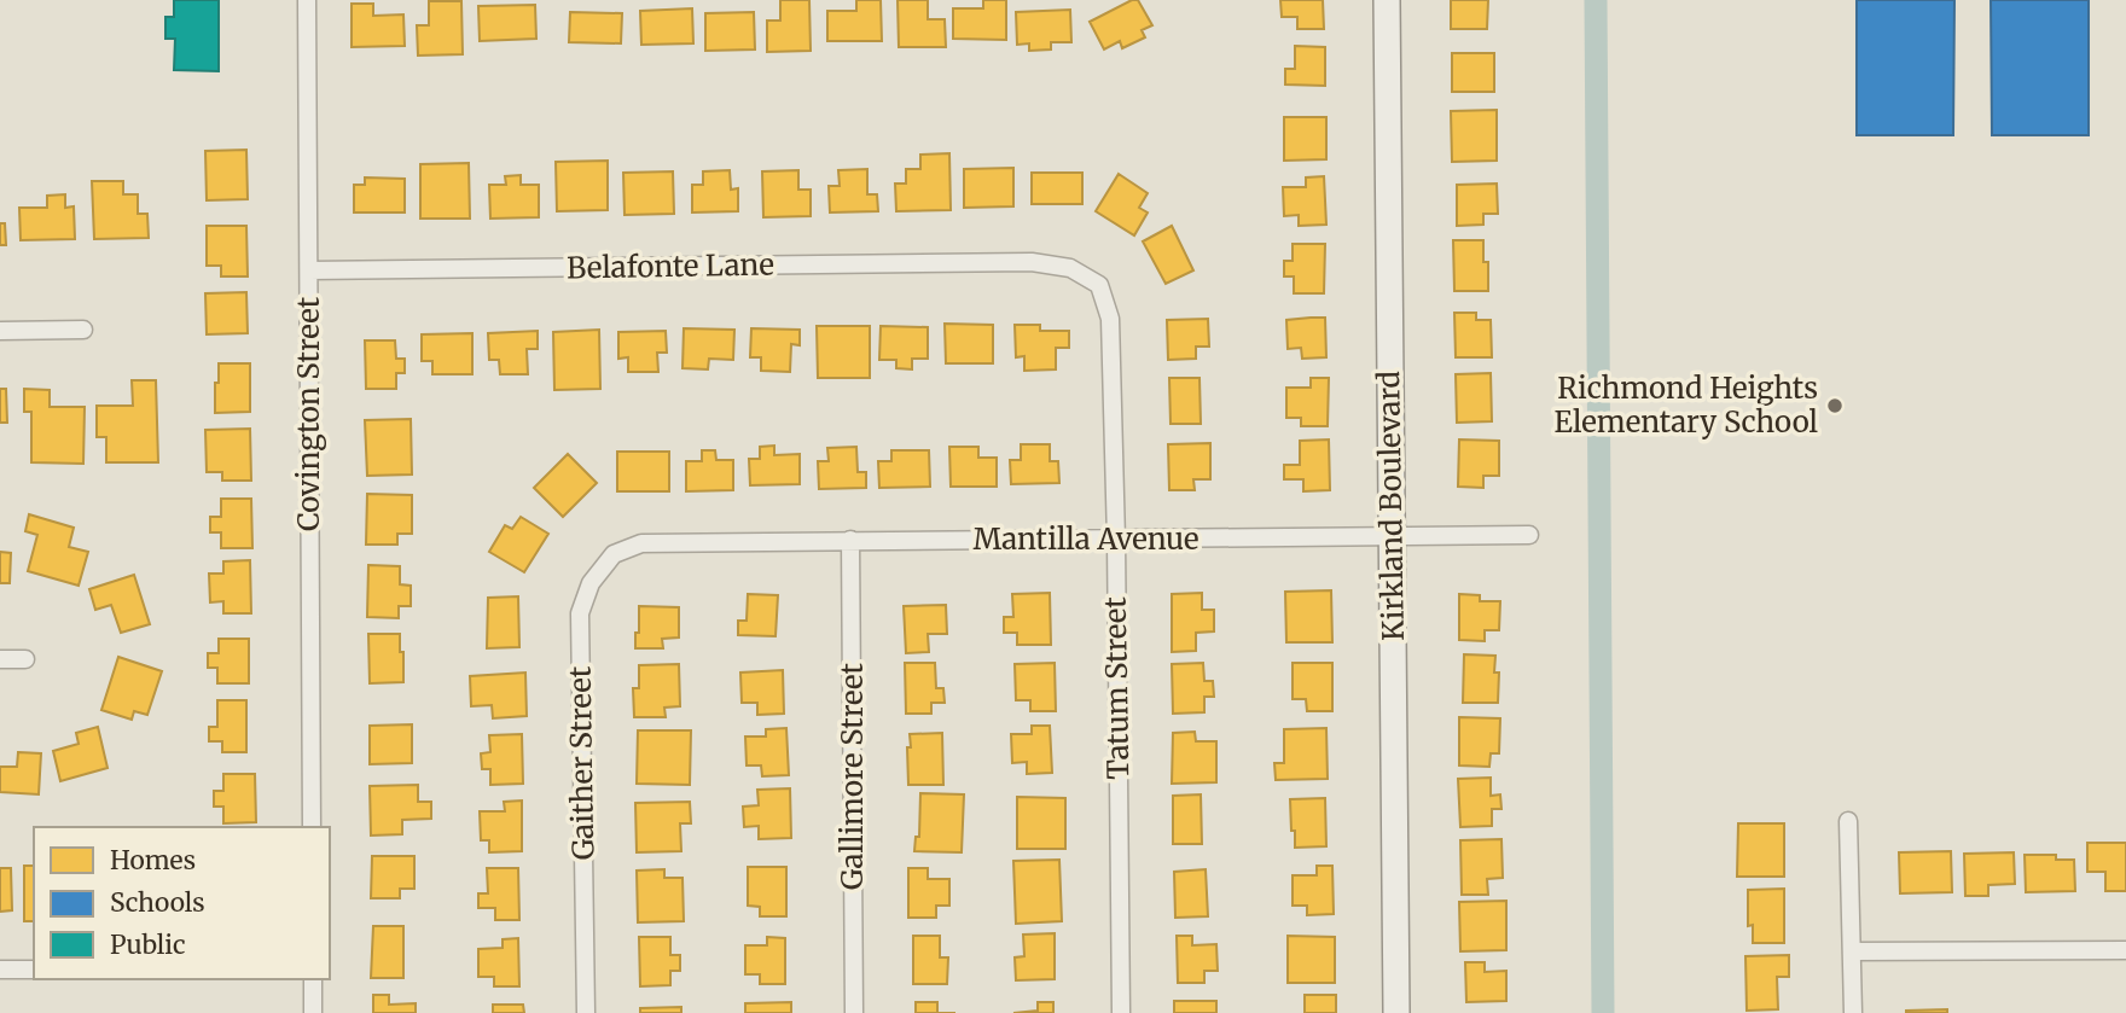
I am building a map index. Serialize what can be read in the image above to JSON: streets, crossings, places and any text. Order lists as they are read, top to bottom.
{
  "streets": {
    "street": [
      "Belafonte Lane",
      "Covington Street",
      "Kirkland Boulevard",
      "Mantilla Avenue",
      "Tatum Street",
      "Gaither Street",
      "Gallimore Street"
    ]
  },
  "crossings": [
    ["Belafonte Lane", "Covington Street"],
    ["Belafonte Lane", "Tatum Street"],
    ["Kirkland Boulevard", "Mantilla Avenue"],
    ["Mantilla Avenue", "Tatum Street"],
    ["Mantilla Avenue", "Gaither Street"],
    ["Mantilla Avenue", "Gallimore Street"]
  ],
  "places": ["Richmond Heights Elementary School"],
  "legend": ["Homes", "Schools", "Public"]
}
